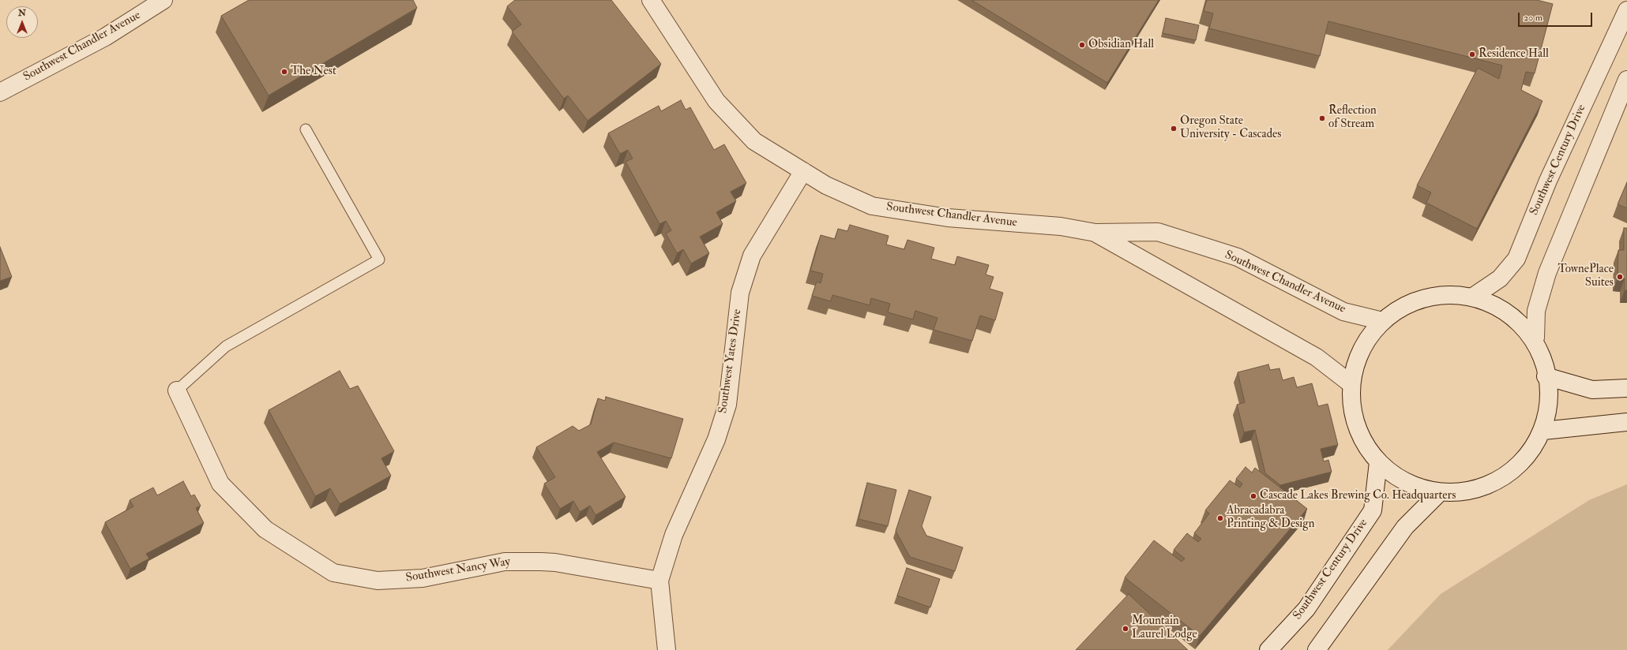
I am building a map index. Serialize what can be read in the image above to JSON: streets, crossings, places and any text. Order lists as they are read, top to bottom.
{
  "streets": {
    "street": [
      "Southwest Chandler Avenue",
      "Southwest Century Drive",
      "Southwest Yates Drive",
      "Southwest Nancy Way"
    ]
  },
  "crossings": [
    ["Southwest Chandler Avenue", "Southwest Yates Drive"],
    ["Southwest Yates Drive", "Southwest Nancy Way"]
  ],
  "places": [
    "Obsidian Hall",
    "Residence Hall",
    "The Nest",
    "Reflection of Stream",
    "Oregon State University - Cascades",
    "TownePlace Suites",
    "Cascade Lakes Brewing Co. Headquarters",
    "Abracadabra Printing & Design",
    "Mountain Laurel Lodge"
  ],
  "scale_bar": "20 m",
  "north": "top"
}
